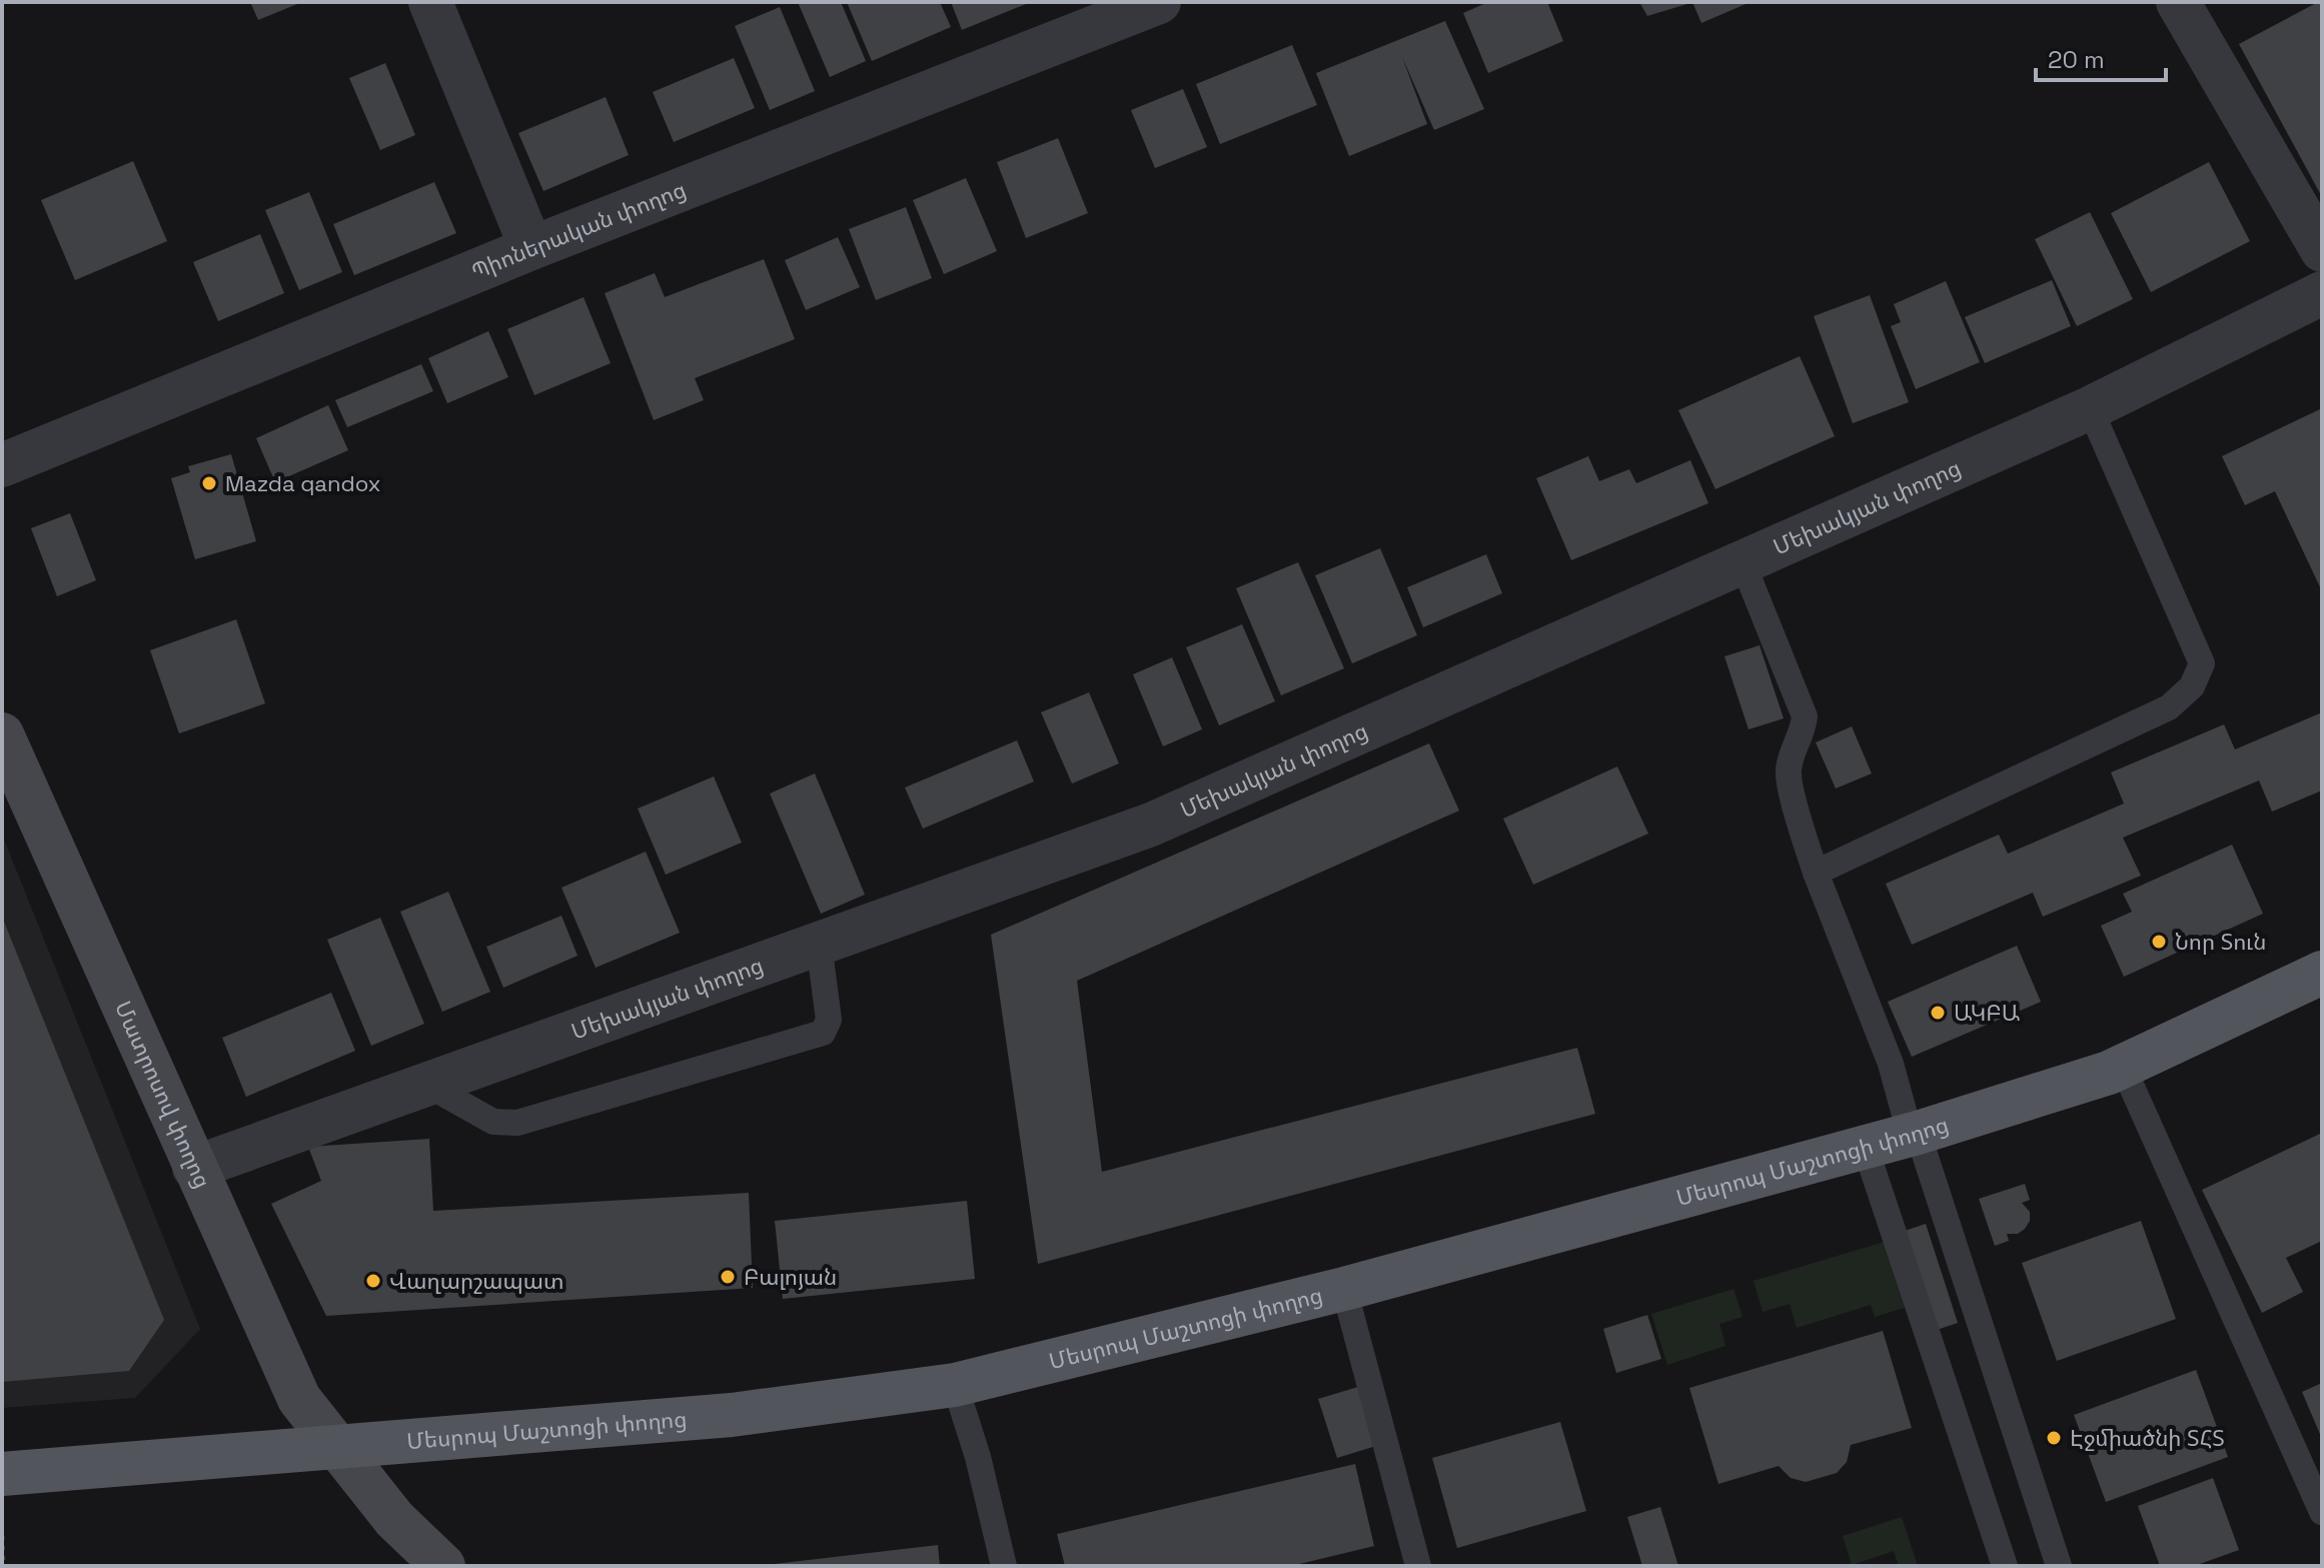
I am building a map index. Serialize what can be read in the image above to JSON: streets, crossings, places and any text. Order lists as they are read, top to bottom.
{
  "streets": {
    "main road": ["Մեսրոպ Մաշտոցի փողոց"],
    "street": ["Պիոներական փողոց", "Մեխակյան փողոց", "Մատրոսով փողոց"]
  },
  "crossings": [
    ["Մեխակյան փողոց", "Մատրոսով փողոց"],
    ["Մատրոսով փողոց", "Մեսրոպ Մաշտոցի փողոց"]
  ],
  "places": [
    "Mazda qandox",
    "Նոր Տուն",
    "ԱԿԲԱ",
    "Բալոյան",
    "Վաղարշապատ",
    "Էջմիածնի ՏՀՏ"
  ],
  "scale_bar": "20 m"
}
